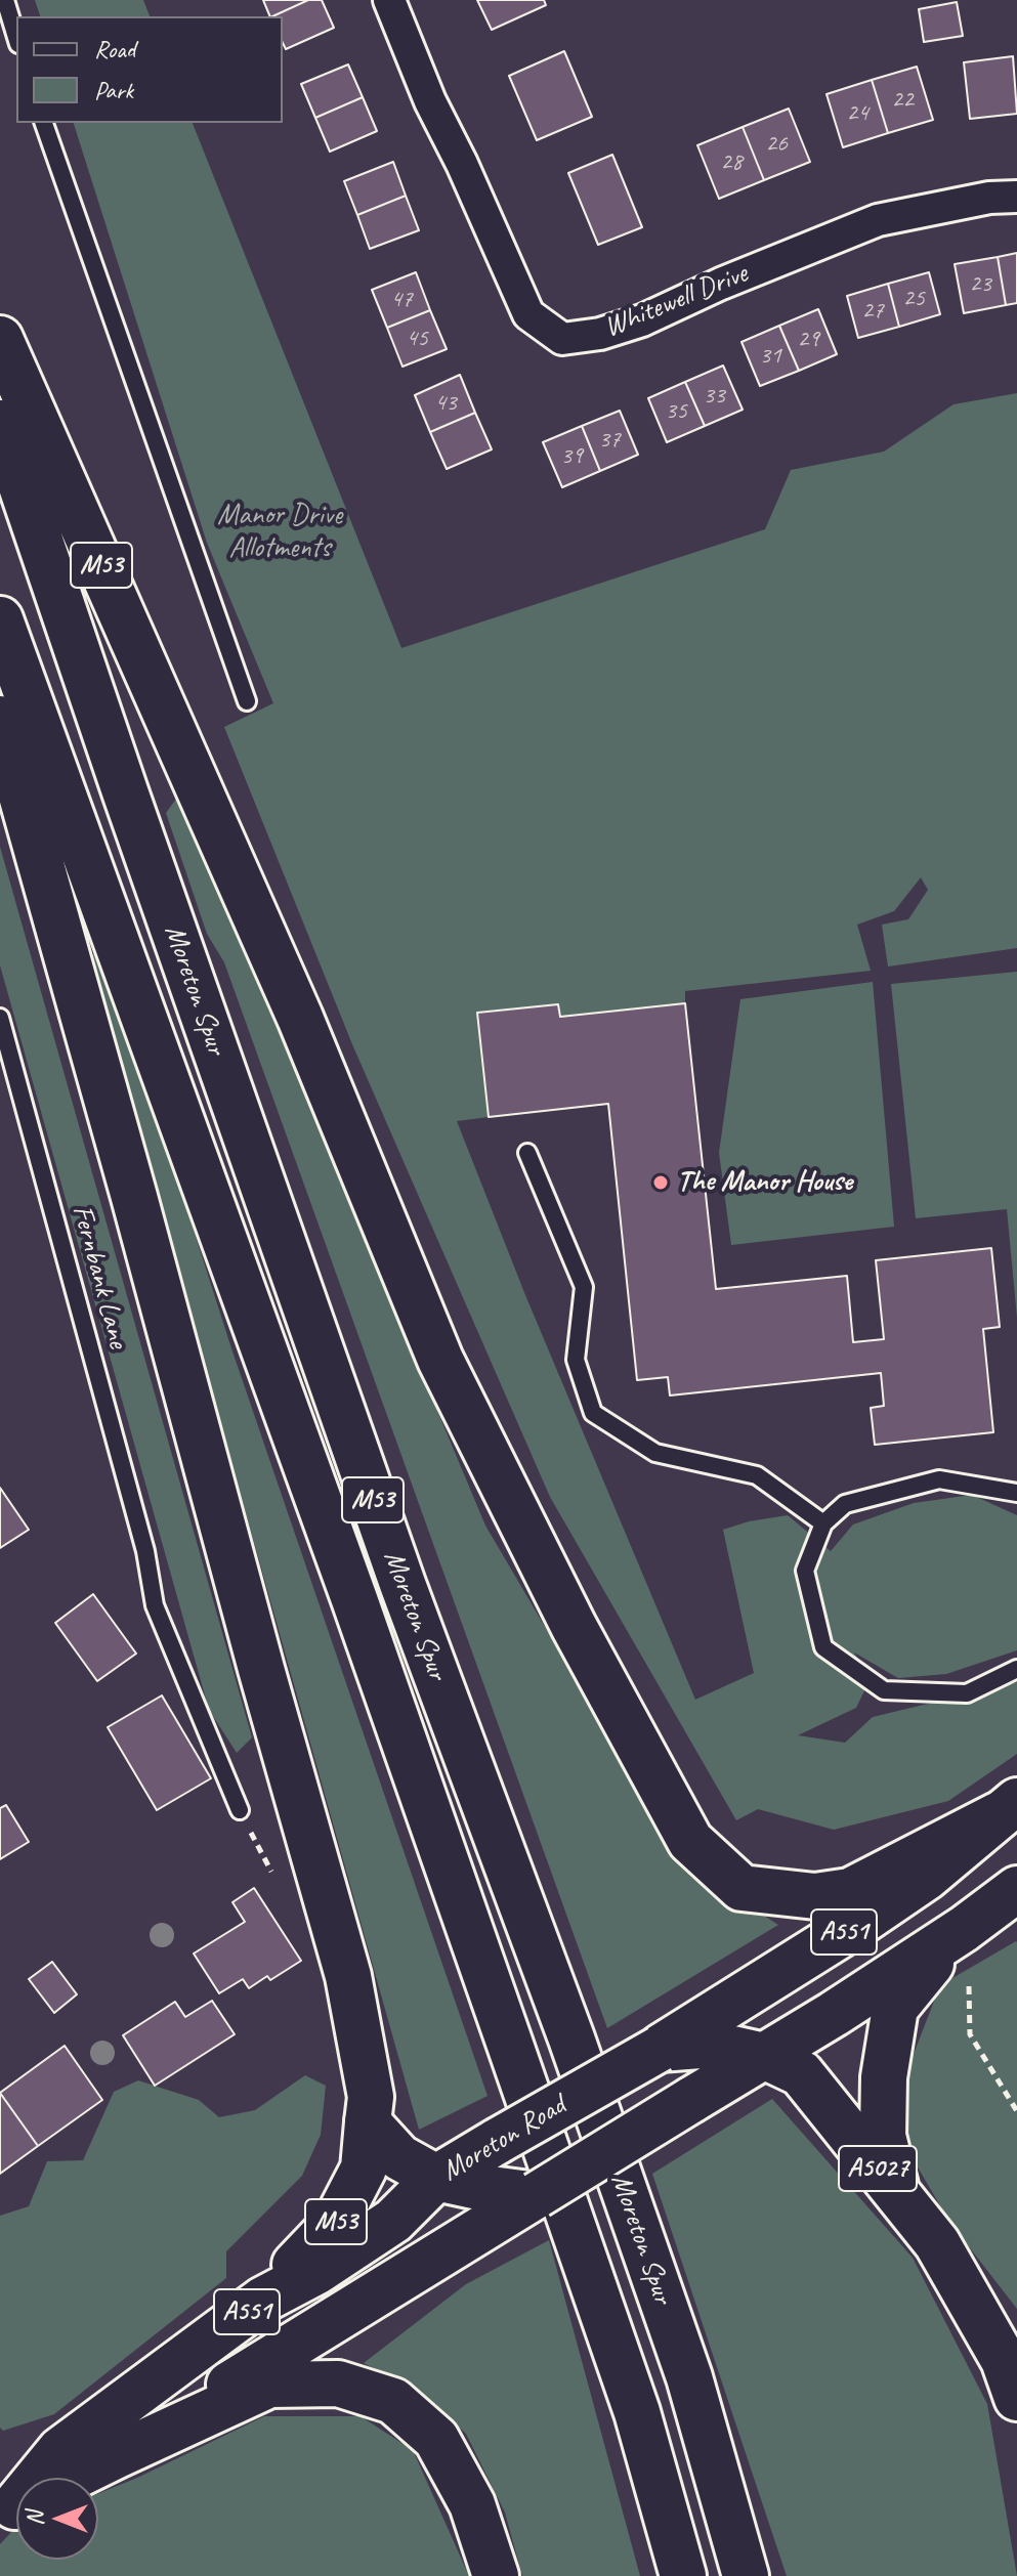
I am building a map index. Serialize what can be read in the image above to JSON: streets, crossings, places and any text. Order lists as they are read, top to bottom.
{
  "streets": {
    "main road": [
      "M53",
      "Moreton Spur",
      "A551",
      "Moreton Road",
      "A5027"
    ],
    "street": ["Whitewell Drive"],
    "lane": ["Fernbank Lane"]
  },
  "crossings": [
    ["M53", "Moreton Road"],
    ["A551", "A5027"],
    ["Moreton Road", "A5027"]
  ],
  "parks": ["Manor Drive Allotments"],
  "places": ["The Manor House"],
  "house_numbers": [
    "22",
    "24",
    "26",
    "28",
    "23",
    "25",
    "47",
    "27",
    "45",
    "29",
    "31",
    "33",
    "43",
    "35",
    "37",
    "39"
  ],
  "legend": ["Road", "Park"],
  "north": "left"
}
